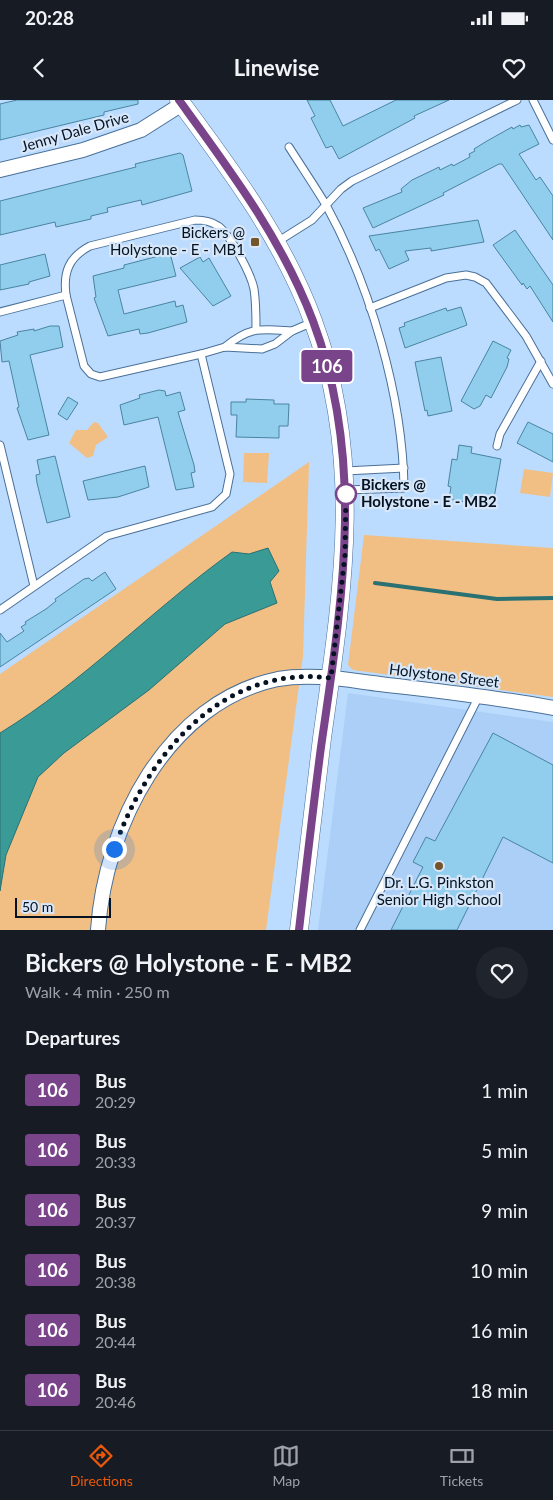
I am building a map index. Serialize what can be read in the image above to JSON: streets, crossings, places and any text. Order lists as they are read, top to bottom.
{
  "streets": {
    "street": ["Jenny Dale Drive", "Holystone Street"]
  },
  "places": {
    "transit": ["Bickers @ Holystone - E - MB1"],
    "other": ["Bickers @ Holystone - E - MB2", "Dr. L.G. Pinkston Senior High School"]
  },
  "lines": ["bus line 106"],
  "scale_bar": "50 m",
  "page": {
    "status": "20:28",
    "header": "Linewise",
    "on_map": "106",
    "scale": "50 m",
    "heading": [
      ["Bickers @ Holystone - E - MB2", "Walk · 4 min · 250 m"],
      "Departures"
    ],
    "list": [
      {
        "mark": "106",
        "name": "Bus",
        "note": "20:29",
        "value": "1 min"
      },
      {
        "mark": "106",
        "name": "Bus",
        "note": "20:33",
        "value": "5 min"
      },
      {
        "mark": "106",
        "name": "Bus",
        "note": "20:37",
        "value": "9 min"
      },
      {
        "mark": "106",
        "name": "Bus",
        "note": "20:38",
        "value": "10 min"
      },
      {
        "mark": "106",
        "name": "Bus",
        "note": "20:44",
        "value": "16 min"
      },
      {
        "mark": "106",
        "name": "Bus",
        "note": "20:46",
        "value": "18 min"
      }
    ],
    "tabs": ["Directions", "Map", "Tickets"]
  }
}
